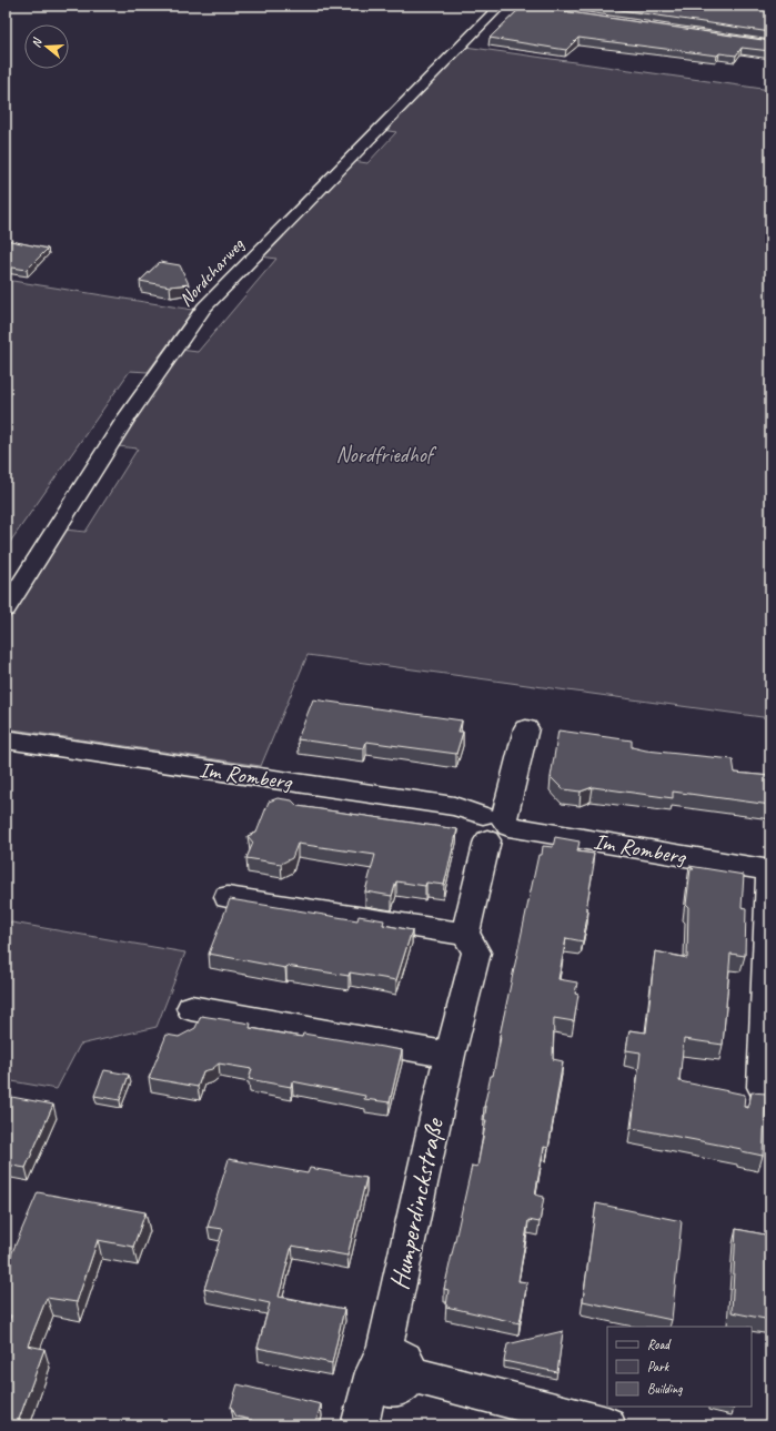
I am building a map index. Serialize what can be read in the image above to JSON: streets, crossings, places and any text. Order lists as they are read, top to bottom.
{
  "streets": {
    "street": ["Nordcharweg", "Im Romberg", "Humperdinckstraße"]
  },
  "parks": ["Nordfriedhof"],
  "legend": ["Road", "Park", "Building"],
  "north": "left"
}
